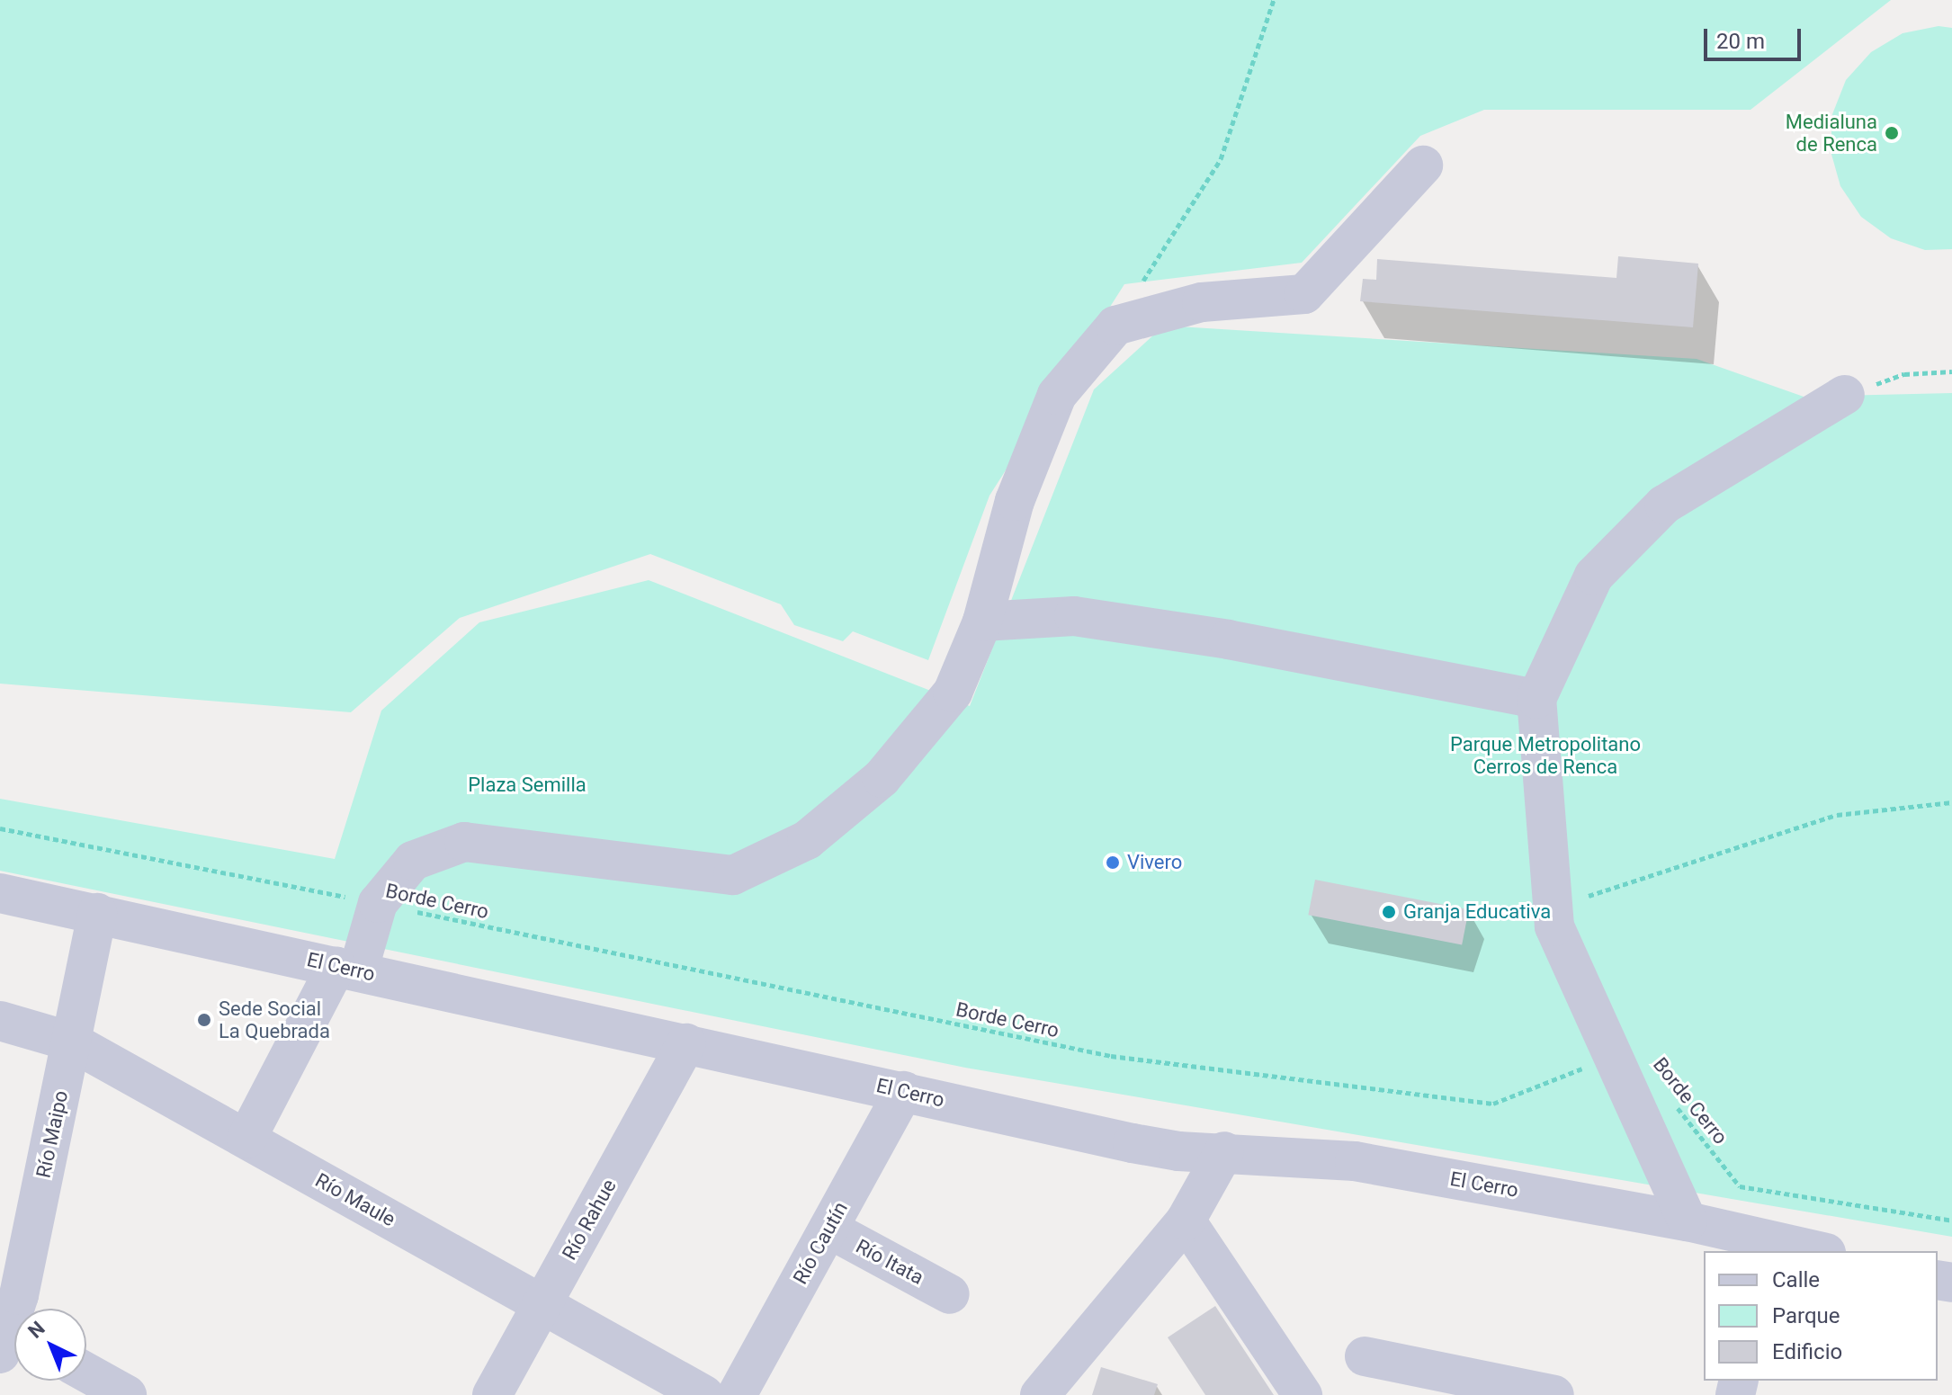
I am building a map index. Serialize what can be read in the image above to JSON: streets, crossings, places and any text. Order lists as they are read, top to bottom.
{
  "streets": {
    "street": [
      "El Cerro",
      "Río Maipo",
      "Río Maule",
      "Río Rahue",
      "Río Cautín",
      "Río Itata"
    ],
    "path": ["Borde Cerro"]
  },
  "crossings": [
    ["El Cerro", "Río Maipo"],
    ["El Cerro", "Río Rahue"],
    ["El Cerro", "Río Cautín"],
    ["Río Maipo", "Río Maule"],
    ["Río Maule", "Río Rahue"],
    ["Río Cautín", "Río Itata"]
  ],
  "parks": ["Parque Metropolitano Cerros de Renca", "Plaza Semilla"],
  "places": [
    "Medialuna de Renca",
    "Vivero",
    "Granja Educativa",
    "Sede Social La Quebrada"
  ],
  "legend": ["Calle", "Parque", "Edificio"],
  "scale_bar": "20 m",
  "north": "top left"
}
